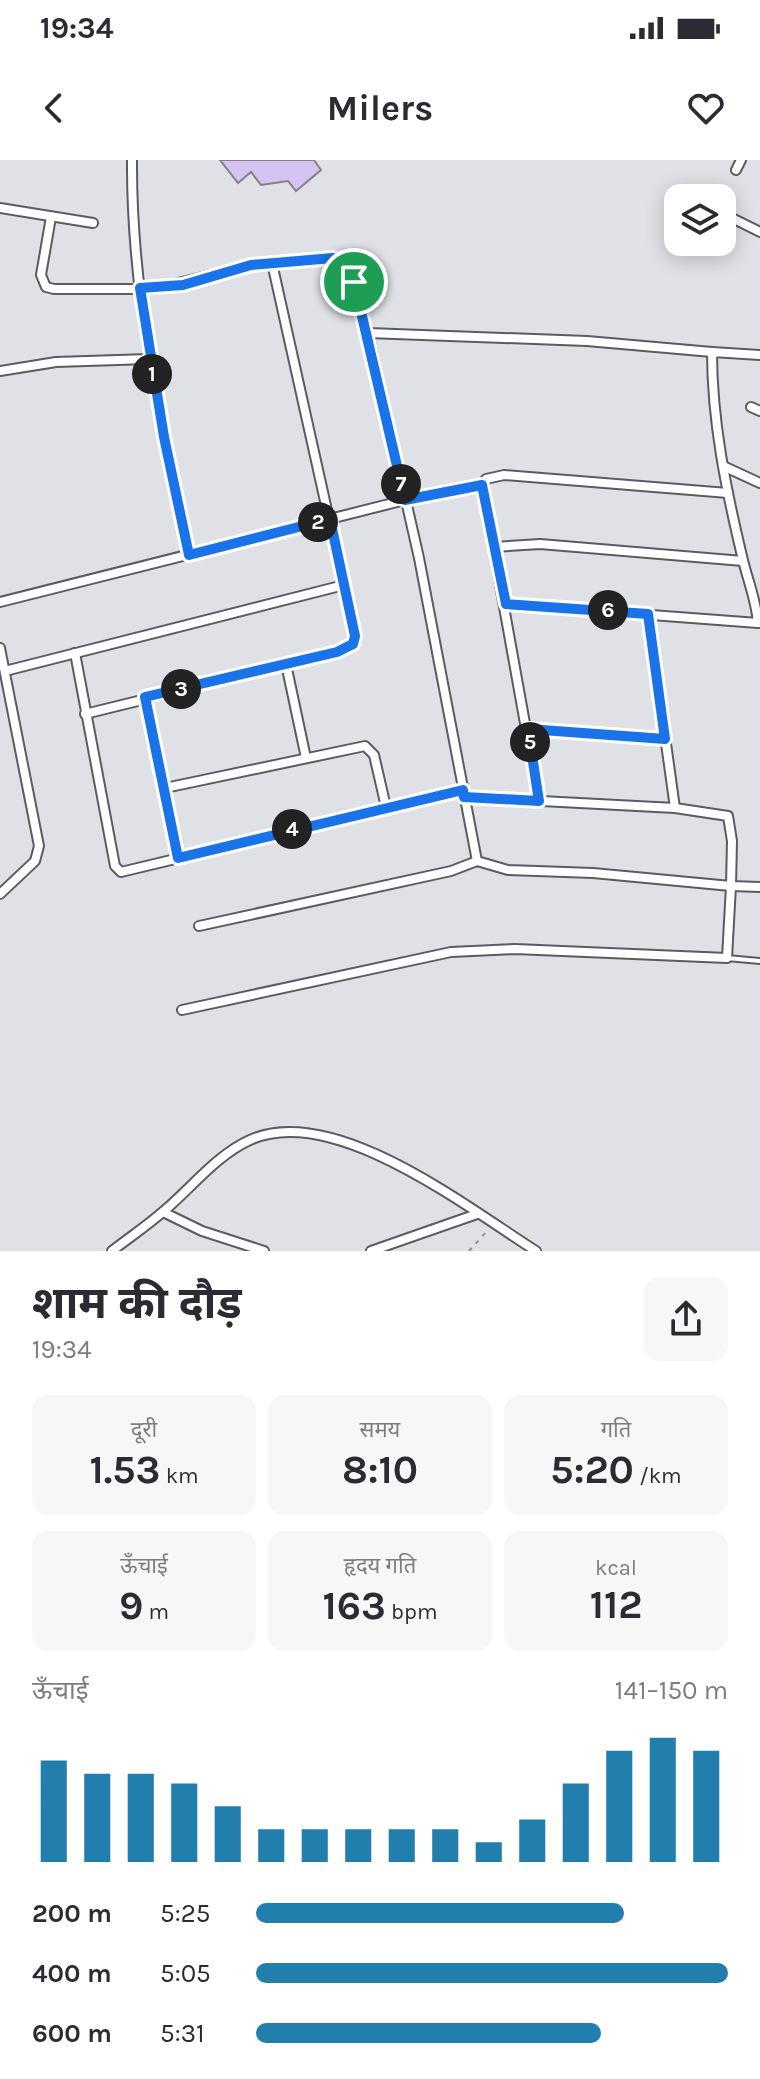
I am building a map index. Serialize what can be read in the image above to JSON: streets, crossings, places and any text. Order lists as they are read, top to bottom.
{
  "page": {
    "status": "19:34",
    "header": "Milers",
    "pins": [
      "1",
      "7",
      "2",
      "6",
      "3",
      "5",
      "4"
    ],
    "heading": ["शाम की दौड़", "19:34"],
    "stats": [
      ["दूरी", "1.53 km"],
      ["समय", "8:10"],
      ["गति", "5:20 /km"],
      ["ऊँचाई", "9 m"],
      ["हृदय गति", "163 bpm"],
      ["kcal", "112"]
    ],
    "chart": ["ऊँचाई", "141–150 m"],
    "list": [
      {
        "name": "200 m",
        "note": "5:25"
      },
      {
        "name": "400 m",
        "note": "5:05"
      },
      {
        "name": "600 m",
        "note": "5:31"
      }
    ]
  }
}
